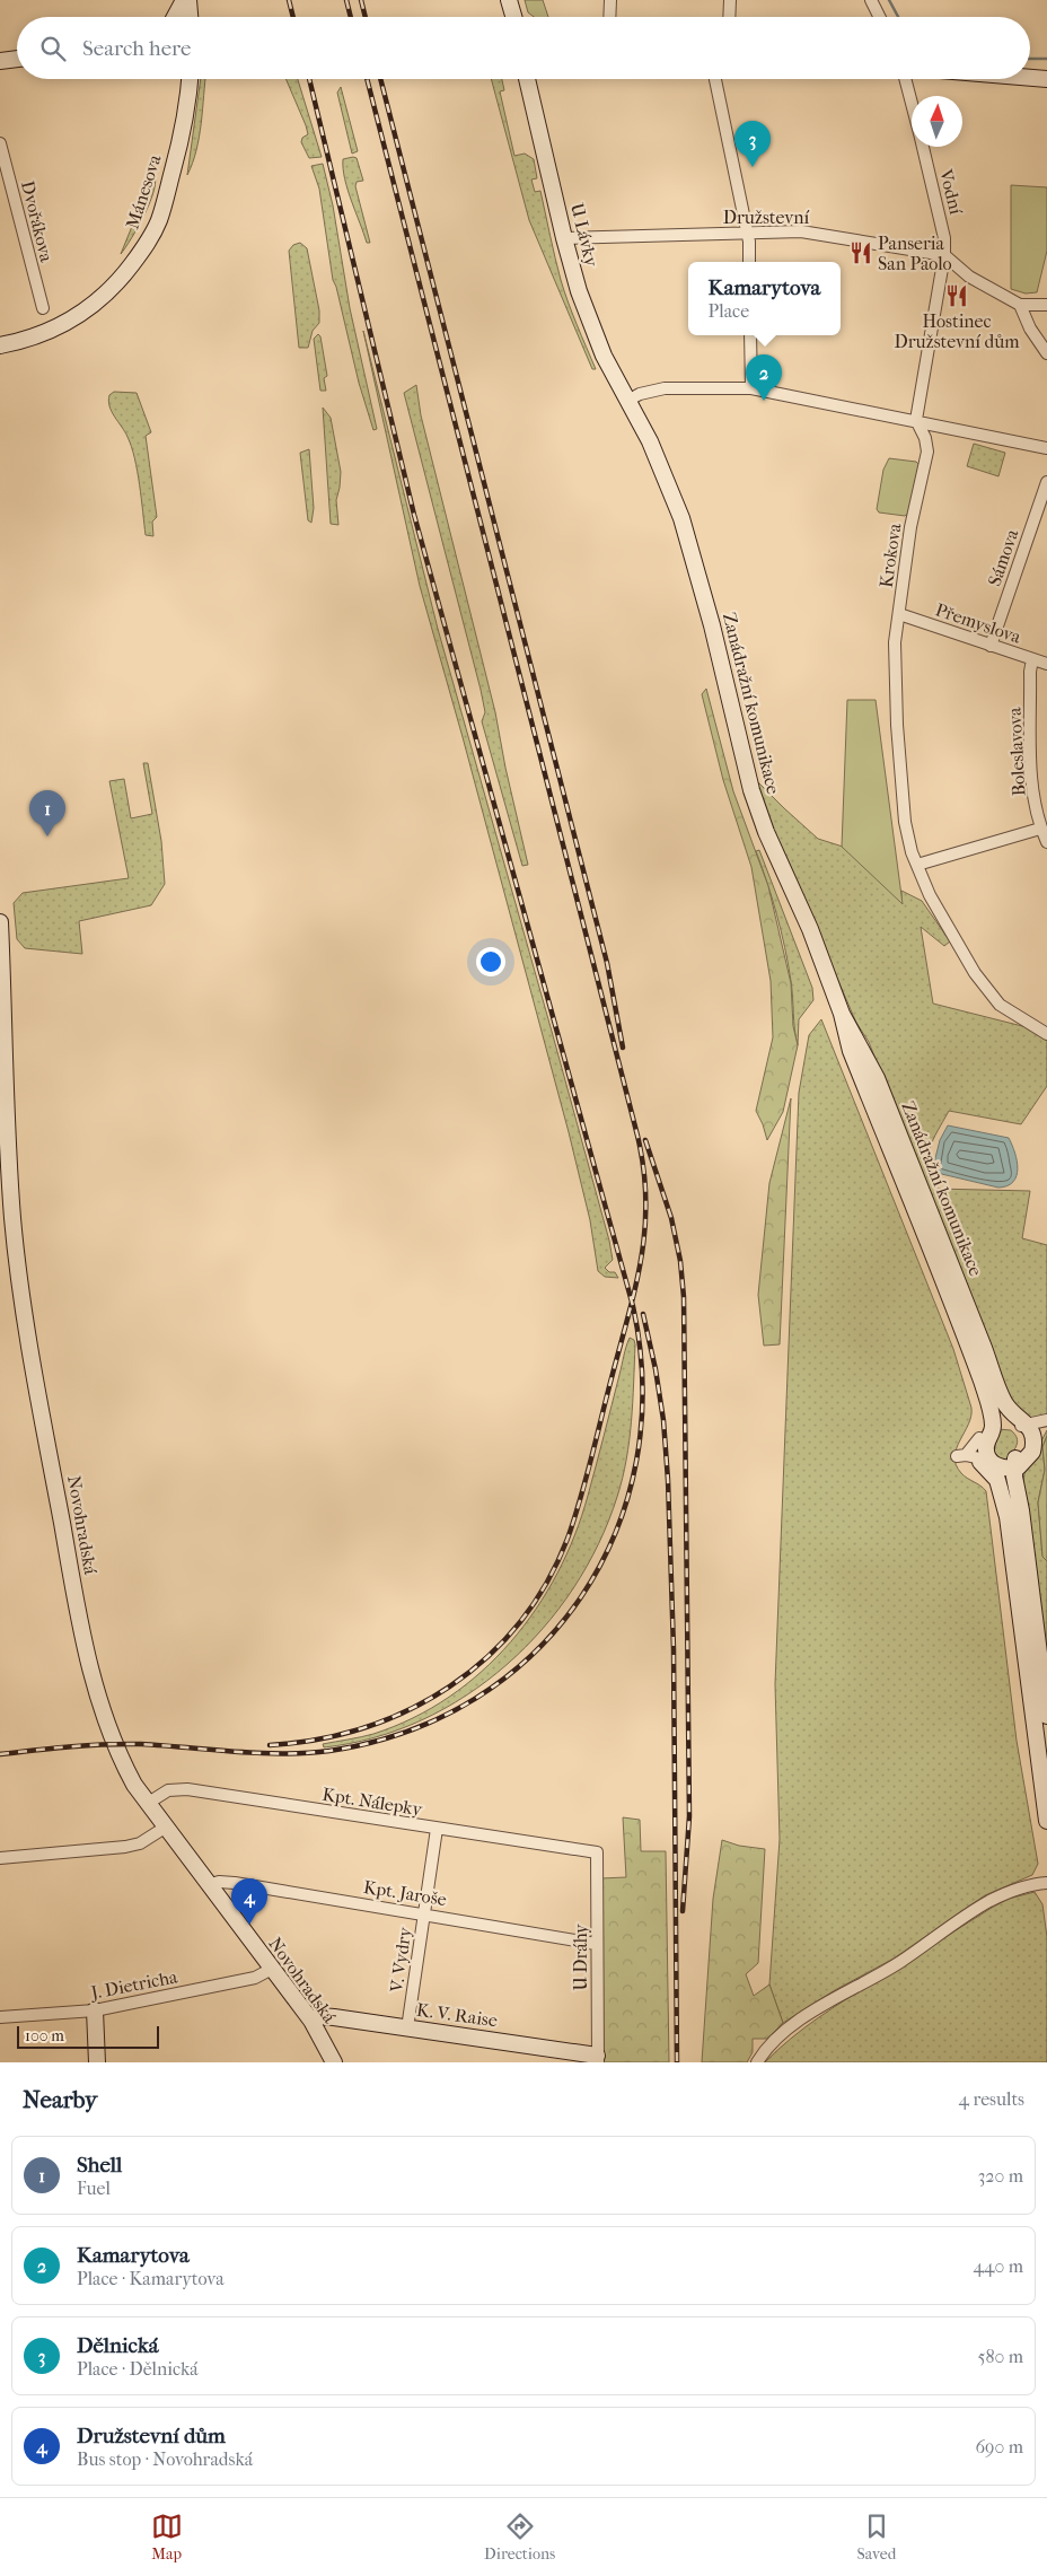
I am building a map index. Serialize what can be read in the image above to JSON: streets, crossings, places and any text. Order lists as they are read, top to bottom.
{
  "streets": {
    "main road": [
      "Mánesova",
      "U Lávky",
      "Zanádražní komunikace",
      "Novohradská",
      "K. V. Raise"
    ],
    "street": [
      "Vodní",
      "Družstevní",
      "Dvořákova",
      "Krokova",
      "Sámova",
      "Přemyslova",
      "Boleslavova",
      "Kpt. Nálepky",
      "Kpt. Jaroše",
      "U Dráhy",
      "V. Vydry",
      "J. Dietricha"
    ]
  },
  "crossings": [
    ["Vodní", "Družstevní"],
    ["Družstevní", "U Lávky"],
    ["U Lávky", "Zanádražní komunikace"],
    ["Krokova", "Přemyslova"],
    ["Sámova", "Přemyslova"],
    ["Přemyslova", "Boleslavova"],
    ["Novohradská", "Kpt. Nálepky"],
    ["Novohradská", "Kpt. Jaroše"],
    ["Novohradská", "J. Dietricha"],
    ["Novohradská", "K. V. Raise"],
    ["Kpt. Nálepky", "U Dráhy"],
    ["Kpt. Nálepky", "V. Vydry"],
    ["Kpt. Jaroše", "U Dráhy"],
    ["Kpt. Jaroše", "V. Vydry"],
    ["U Dráhy", "K. V. Raise"],
    ["V. Vydry", "K. V. Raise"]
  ],
  "places": {
    "restaurant": ["Panseria San Paolo", "Hostinec Družstevní dům"]
  },
  "scale_bar": "100 m",
  "north": "top",
  "page": {
    "search": "Search here",
    "pins": [
      "3",
      "2",
      "1",
      "4"
    ],
    "popup": ["Kamarytova", "Place"],
    "scale": "100 m",
    "heading": ["Nearby", "4 results"],
    "list": [
      {
        "mark": "1",
        "name": "Shell",
        "note": "Fuel",
        "value": "320 m"
      },
      {
        "mark": "2",
        "name": "Kamarytova",
        "note": "Place · Kamarytova",
        "value": "440 m"
      },
      {
        "mark": "3",
        "name": "Dělnická",
        "note": "Place · Dělnická",
        "value": "580 m"
      },
      {
        "mark": "4",
        "name": "Družstevní dům",
        "note": "Bus stop · Novohradská",
        "value": "690 m"
      }
    ],
    "nav": ["Map", "Directions", "Saved"]
  }
}
